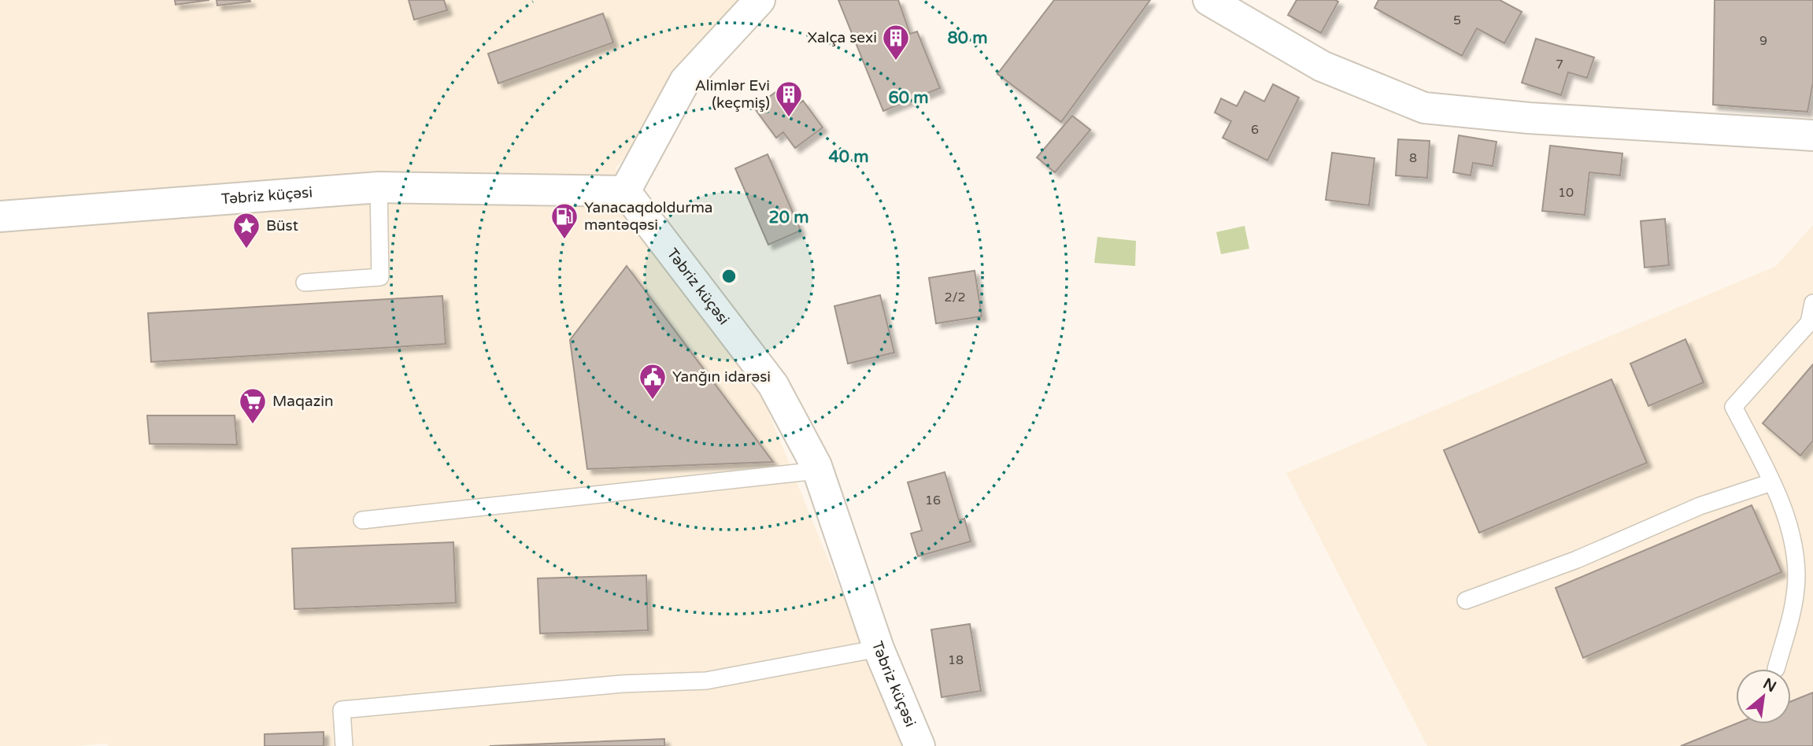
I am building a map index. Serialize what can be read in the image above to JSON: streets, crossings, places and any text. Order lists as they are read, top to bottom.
{
  "streets": {
    "main road": ["Təbriz küçəsi"]
  },
  "places": {
    "building": ["Xalça sexi", "Alimlər Evi (keçmiş)"],
    "fuel station": ["Yanacaqdoldurma məntəqəsi"],
    "place": ["Büst"],
    "public building": ["Yanğın idarəsi"],
    "supermarket": ["Maqazin"]
  },
  "house_numbers": [
    "5",
    "9",
    "7",
    "6",
    "8",
    "10",
    "2/2",
    "16",
    "18"
  ],
  "north": "top right",
  "rings": [
    "80 m",
    "60 m",
    "40 m",
    "20 m"
  ]
}
